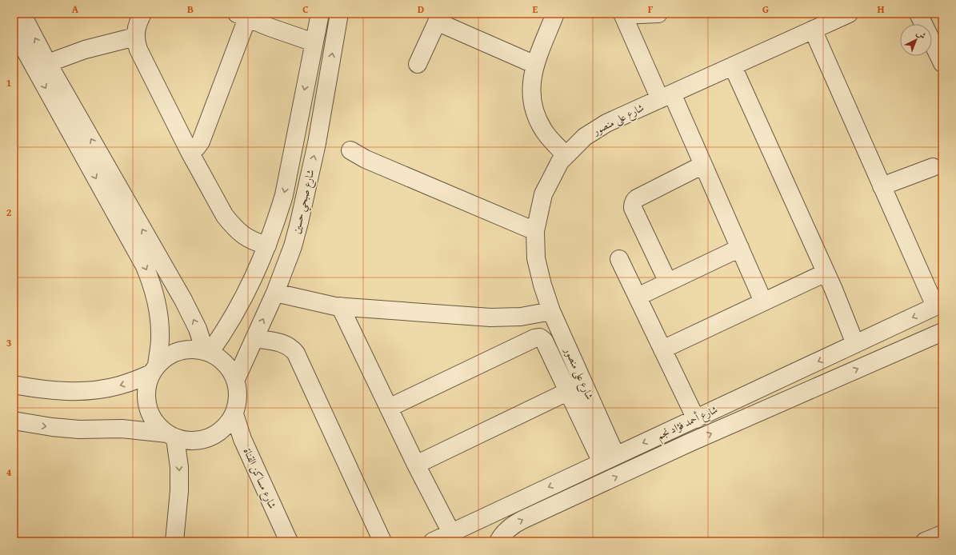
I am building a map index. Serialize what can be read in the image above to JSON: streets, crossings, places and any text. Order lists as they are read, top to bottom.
{
  "streets": {
    "street": [
      "شارع على منصور",
      "شارع صبحي حسين",
      "شارع أحمد فؤاد نجم",
      "شارع مساكن القناة"
    ]
  },
  "crossings": [
    ["شارع على منصور", "شارع أحمد فؤاد نجم"],
    ["شارع صبحي حسين", "شارع مساكن القناة"]
  ],
  "north": "top right",
  "grid": {
    "columns": [
      "A",
      "B",
      "C",
      "D",
      "E",
      "F",
      "G",
      "H"
    ],
    "rows": [
      "1",
      "2",
      "3",
      "4"
    ]
  }
}
